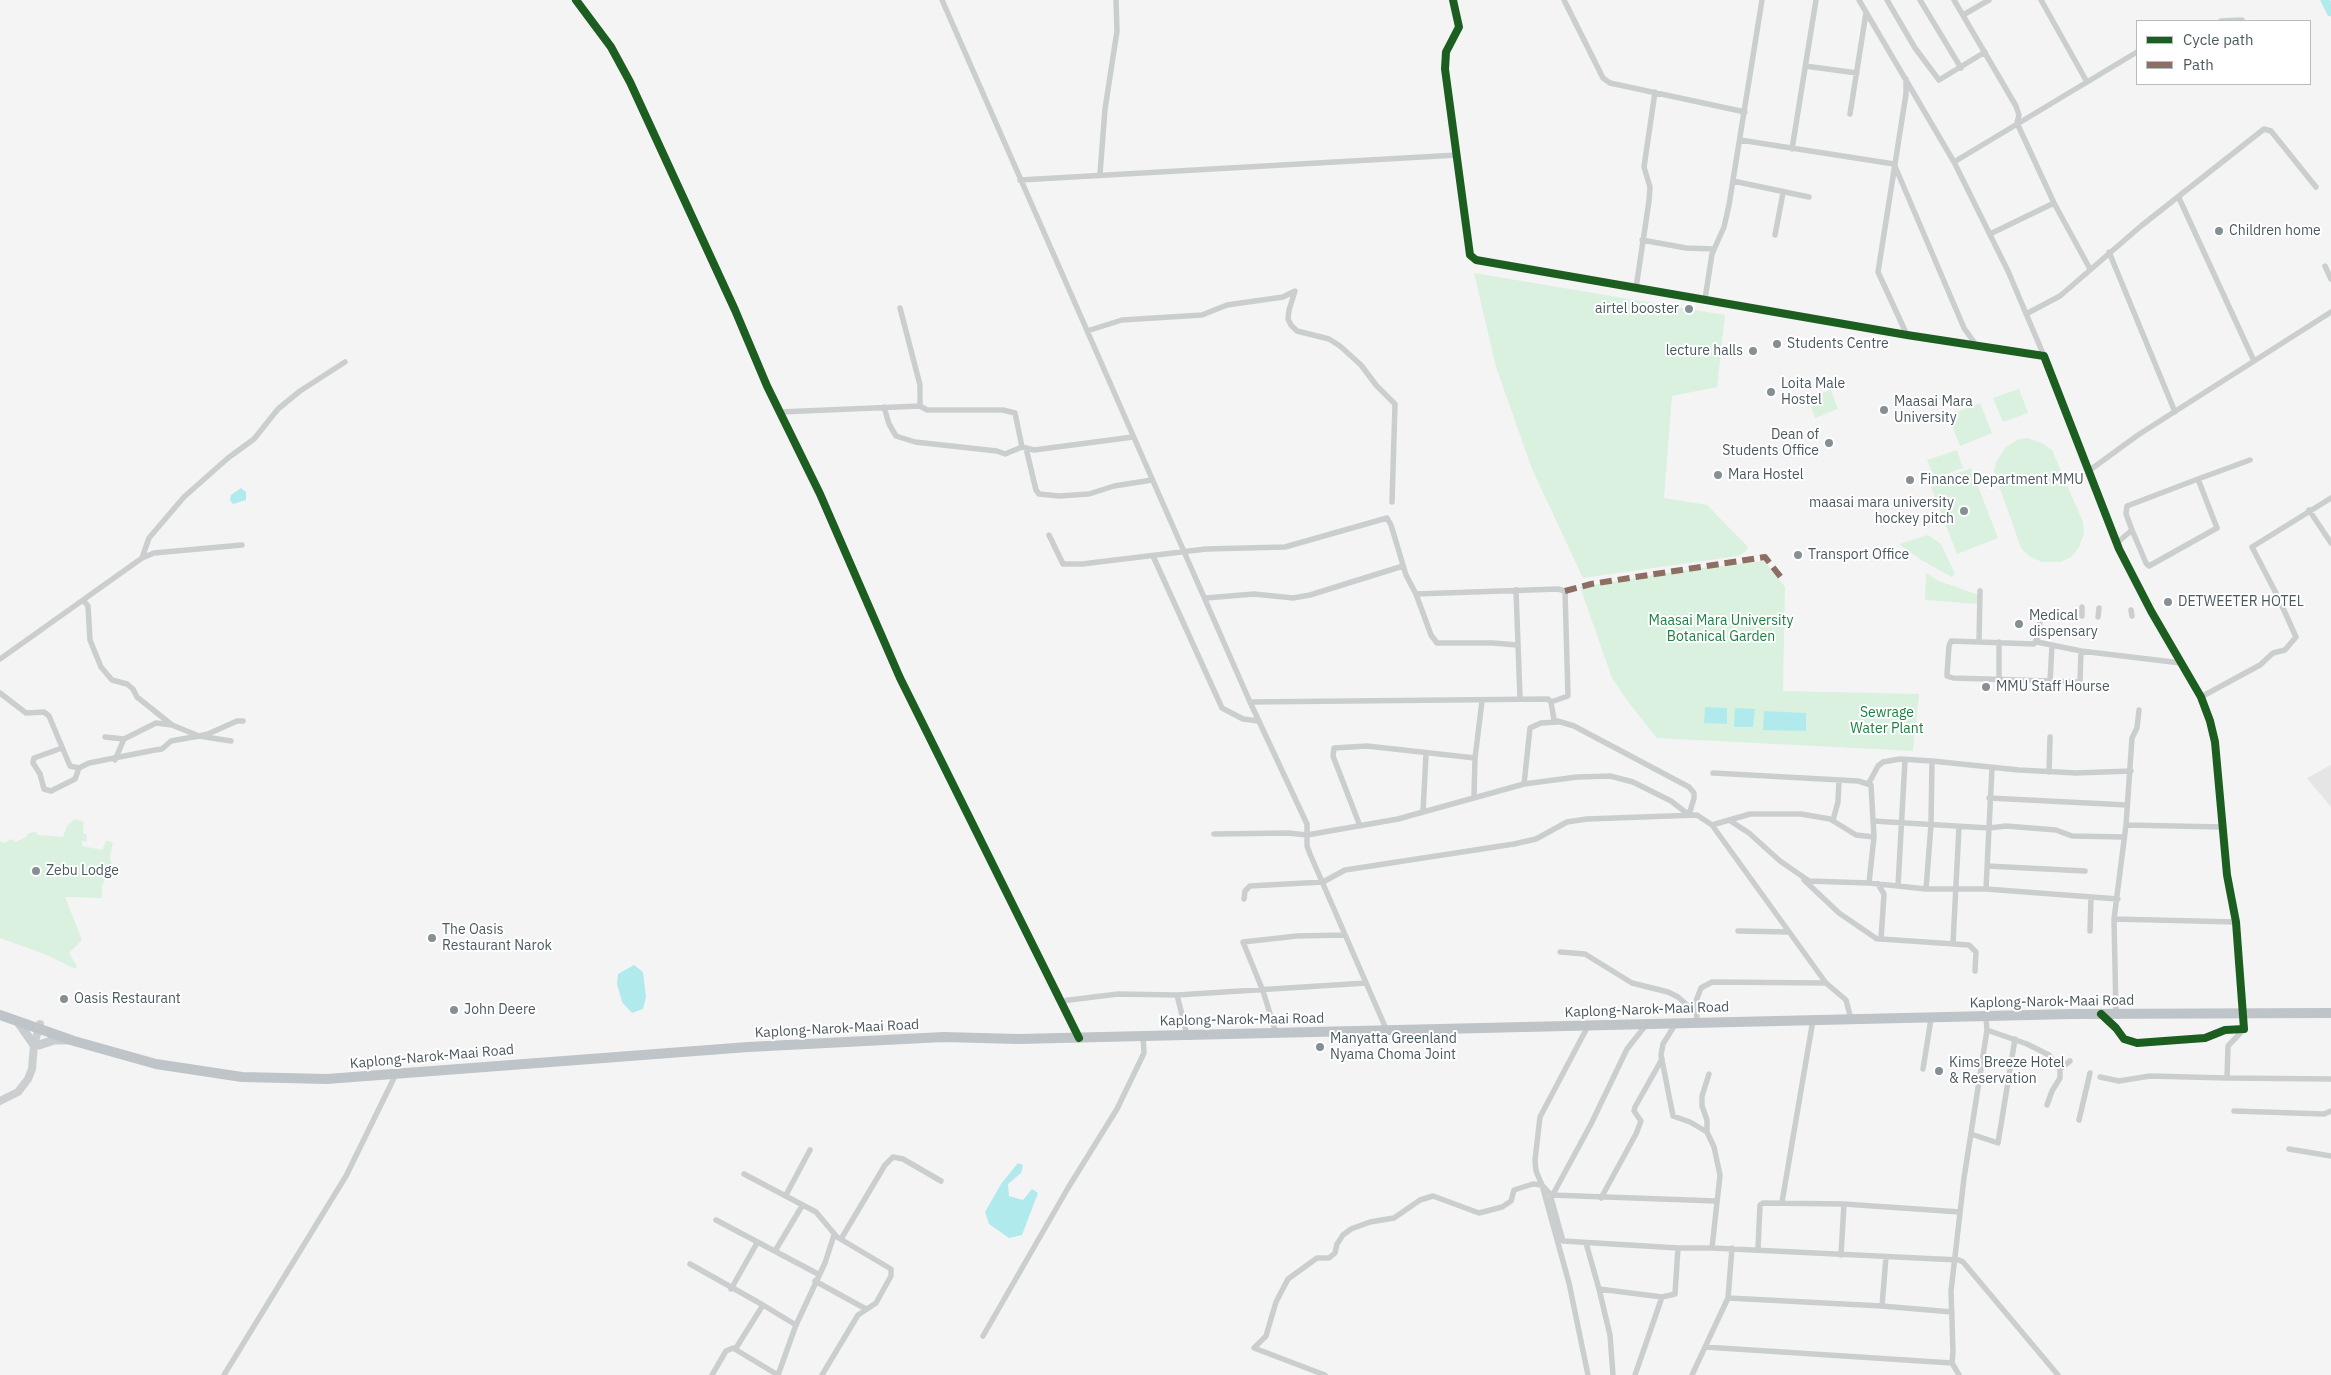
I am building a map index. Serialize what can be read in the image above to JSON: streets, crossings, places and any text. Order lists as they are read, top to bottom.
{
  "streets": {
    "highway": ["Kaplong-Narok-Maai Road"]
  },
  "parks": ["Maasai Mara University Botanical Garden", "Sewrage Water Plant"],
  "places": [
    "Children home",
    "airtel booster",
    "Students Centre",
    "lecture halls",
    "Loita Male Hostel",
    "Maasai Mara University",
    "Dean of Students Office",
    "Mara Hostel",
    "Finance Department MMU",
    "maasai mara university hockey pitch",
    "Transport Office",
    "DETWEETER HOTEL",
    "Medical dispensary",
    "MMU Staff Hourse",
    "Zebu Lodge",
    "The Oasis Restaurant Narok",
    "Oasis Restaurant",
    "John Deere",
    "Manyatta Greenland Nyama Choma Joint",
    "Kims Breeze Hotel & Reservation"
  ],
  "legend": ["Cycle path", "Path"]
}
